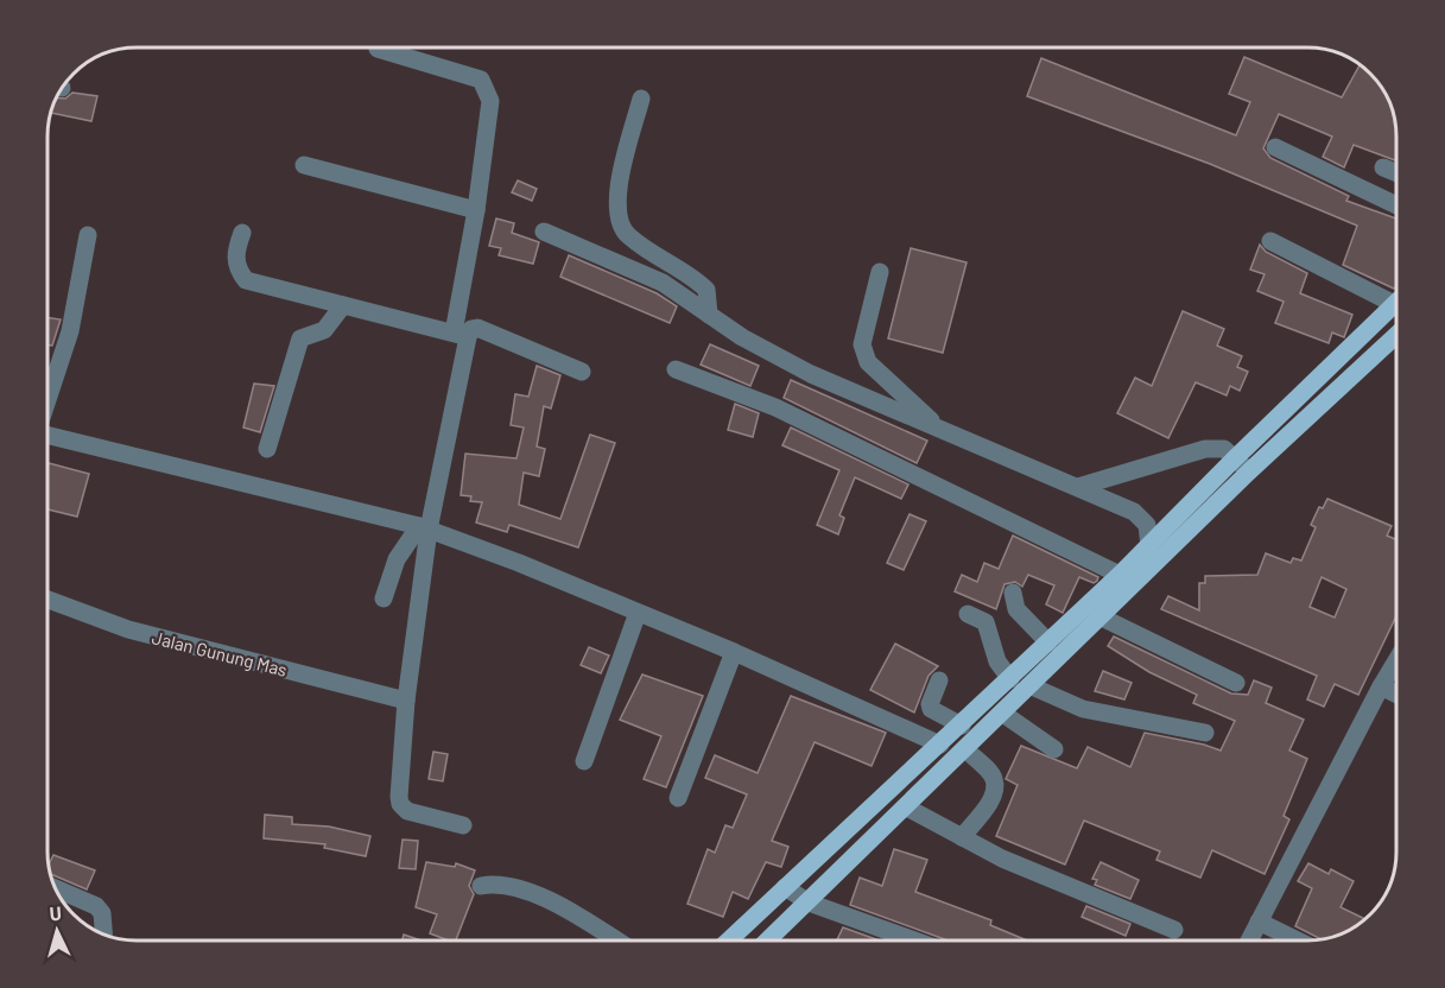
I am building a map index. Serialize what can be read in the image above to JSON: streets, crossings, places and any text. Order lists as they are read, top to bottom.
{
  "streets": {
    "street": ["Jalan Gunung Mas"]
  },
  "north": "top"
}
